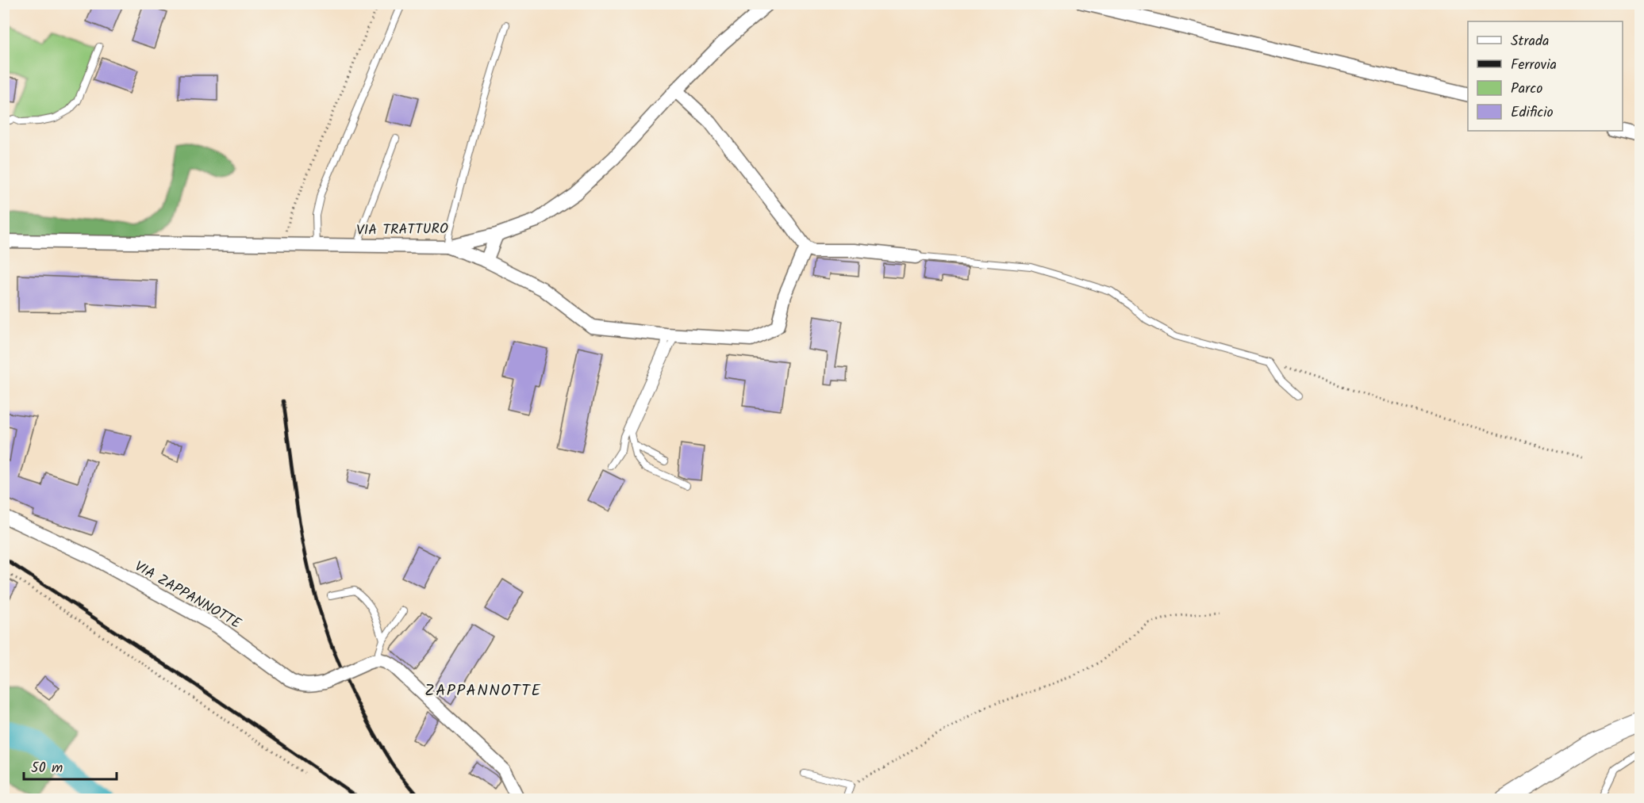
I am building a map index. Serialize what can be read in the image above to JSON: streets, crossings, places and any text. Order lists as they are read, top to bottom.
{
  "streets": {
    "street": ["VIA TRATTURO", "VIA ZAPPANNOTTE"]
  },
  "districts": ["ZAPPANNOTTE"],
  "legend": [
    "Strada",
    "Ferrovia",
    "Parco",
    "Edificio"
  ],
  "scale_bar": "50 m"
}
